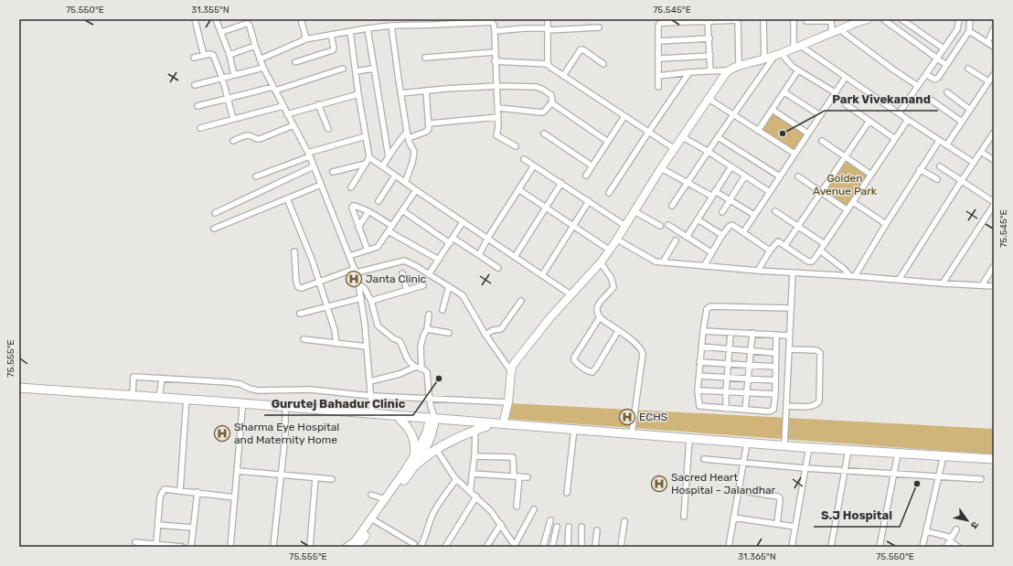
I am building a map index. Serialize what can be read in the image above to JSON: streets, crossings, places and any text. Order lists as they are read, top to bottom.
{
  "parks": ["Golden Avenue Park"],
  "places": {
    "other": ["Park Vivekanand", "Gurutej Bahadur Clinic", "S.J Hospital"],
    "hospital": [
      "Janta Clinic",
      "ECHS",
      "Sharma Eye Hospital and Maternity Home",
      "Sacred Heart Hospital - Jalandhar"
    ]
  },
  "north": "bottom right",
  "coordinates": [
    "75.550°E",
    "31.355°N",
    "75.545°E",
    "75.555°E",
    "31.365°N"
  ]
}
